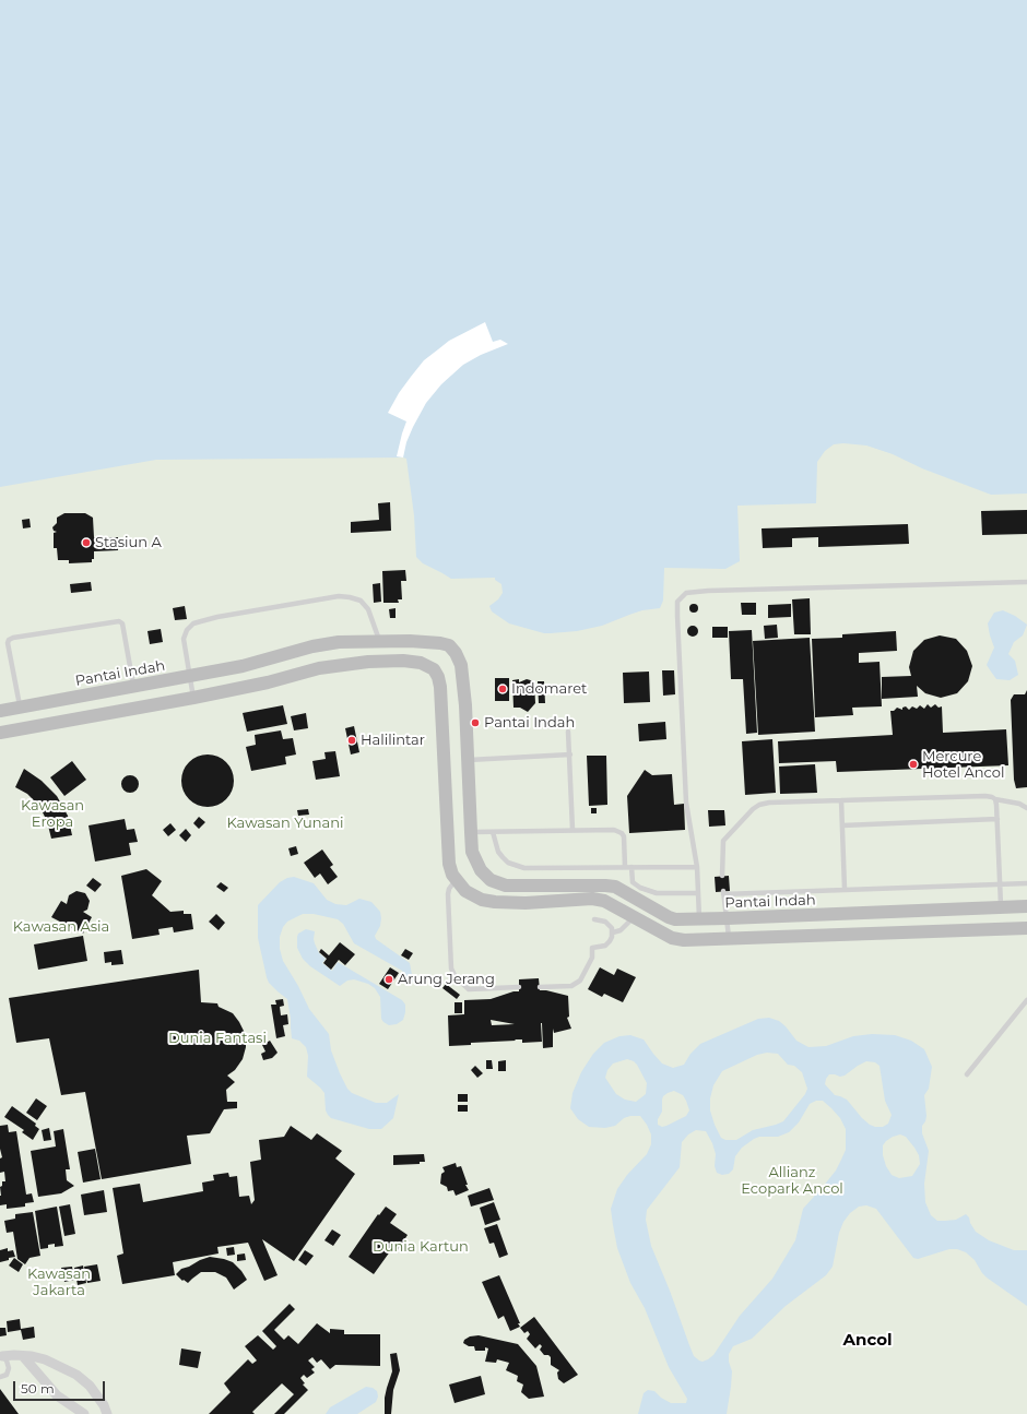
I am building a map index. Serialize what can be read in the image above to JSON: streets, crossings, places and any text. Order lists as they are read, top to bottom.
{
  "streets": {
    "street": ["Pantai Indah"]
  },
  "districts": ["Ancol"],
  "parks": [
    "Kawasan Eropa",
    "Kawasan Yunani",
    "Kawasan Asia",
    "Dunia Fantasi",
    "Allianz Ecopark Ancol",
    "Dunia Kartun",
    "Kawasan Jakarta"
  ],
  "places": [
    "Stasiun A",
    "Indomaret",
    "Pantai Indah",
    "Halilintar",
    "Mercure Hotel Ancol",
    "Arung Jerang"
  ],
  "scale_bar": "50 m"
}
